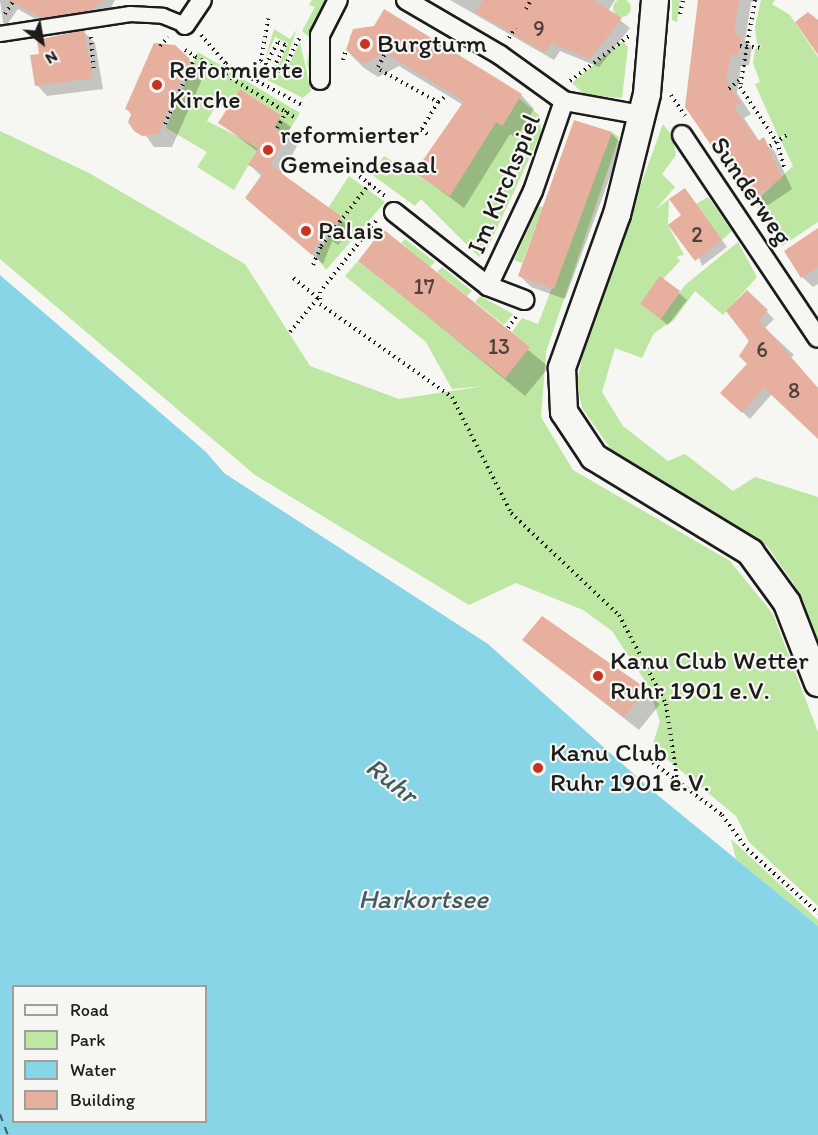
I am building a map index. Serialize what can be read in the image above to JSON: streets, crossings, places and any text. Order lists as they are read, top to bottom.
{
  "streets": {
    "street": ["Im Kirchspiel", "Sunderweg"]
  },
  "crossings": [
    ["Im Kirchspiel", "Sunderweg"]
  ],
  "water": ["Ruhr", "Harkortsee"],
  "places": [
    "Burgturm",
    "Reformierte Kirche",
    "reformierter Gemeindesaal",
    "Palais",
    "Kanu Club Wetter Ruhr 1901 e.V.",
    "Kanu Club Ruhr 1901 e.V."
  ],
  "house_numbers": [
    "9",
    "2",
    "17",
    "13",
    "6",
    "8"
  ],
  "legend": [
    "Road",
    "Park",
    "Water",
    "Building"
  ],
  "north": "bottom right"
}
